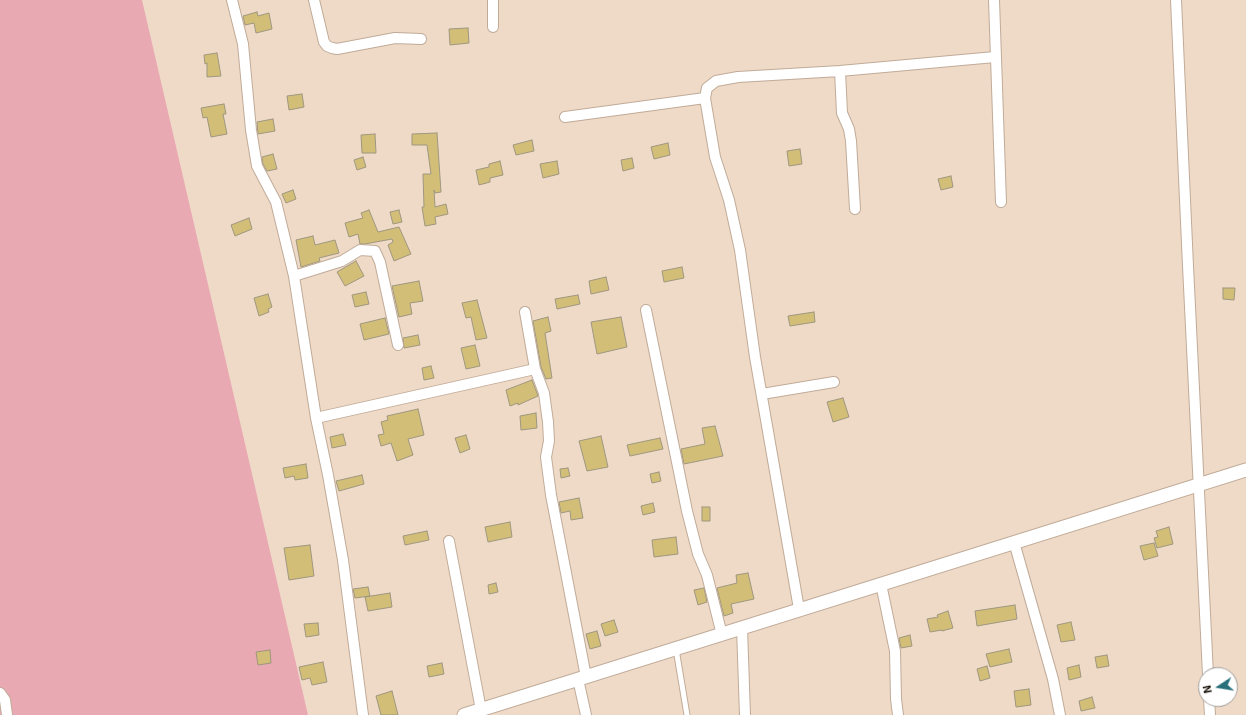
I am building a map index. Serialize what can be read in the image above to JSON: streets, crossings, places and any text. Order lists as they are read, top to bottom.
{
  "north": "left"
}
